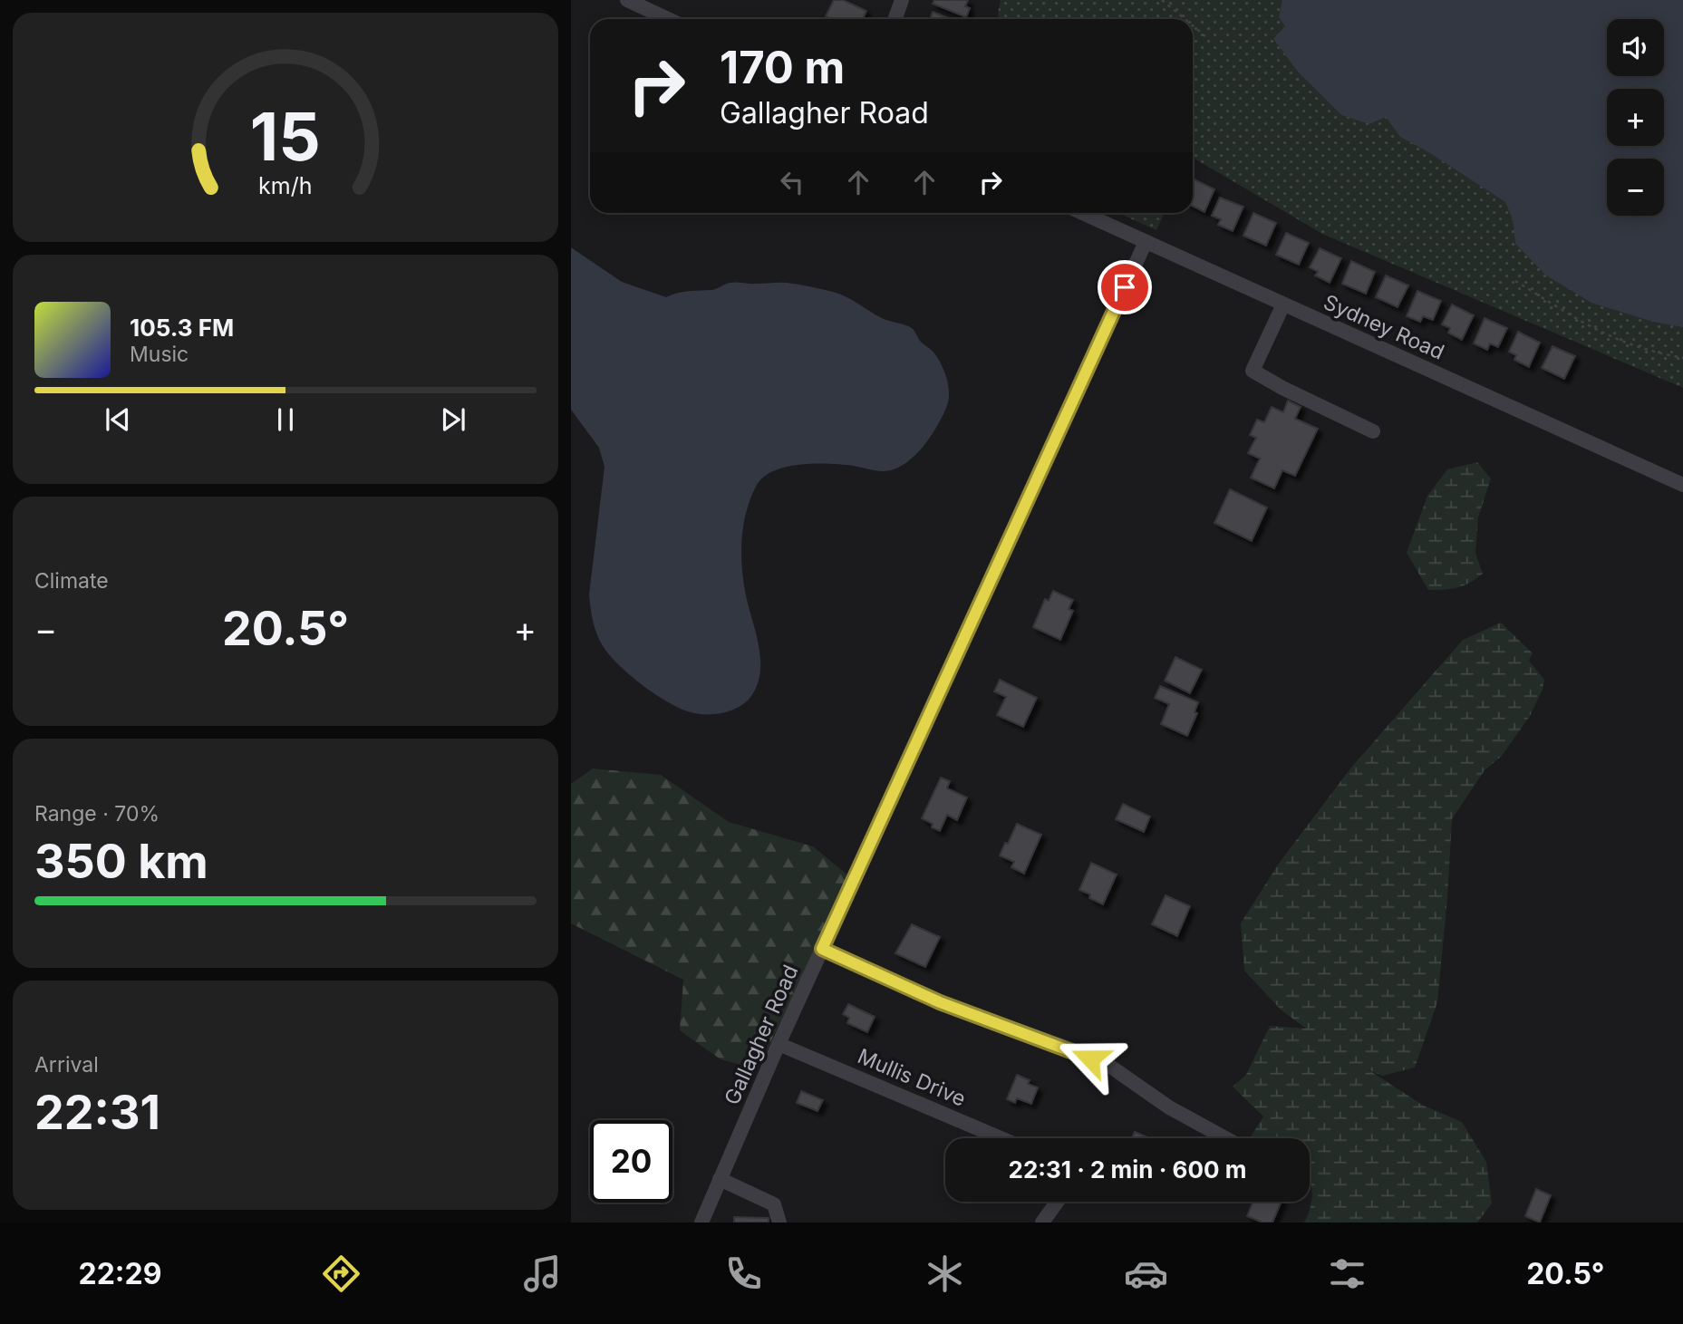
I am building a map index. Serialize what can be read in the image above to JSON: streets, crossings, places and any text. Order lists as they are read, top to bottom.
{
  "streets": {
    "street": ["Sydney Road", "Gallagher Road", "Mullis Drive"]
  },
  "crossings": [
    ["Sydney Road", "Gallagher Road"],
    ["Gallagher Road", "Mullis Drive"]
  ],
  "page": {
    "map_buttons": ["+", "−"],
    "turn": ["170 m", "Gallagher Road"],
    "song": ["105.3 FM", "Music"],
    "tile": [
      "Climate",
      ["Range · 70%", "350 km"],
      ["Arrival", "22:31"]
    ],
    "heat": ["−", "20.5°", "+"],
    "limit": "20",
    "trip": "22:31 · 2 min · 600 m",
    "tabs": ["22:29", "20.5°"],
    "gauge": ["15", "km/h"]
  }
}
